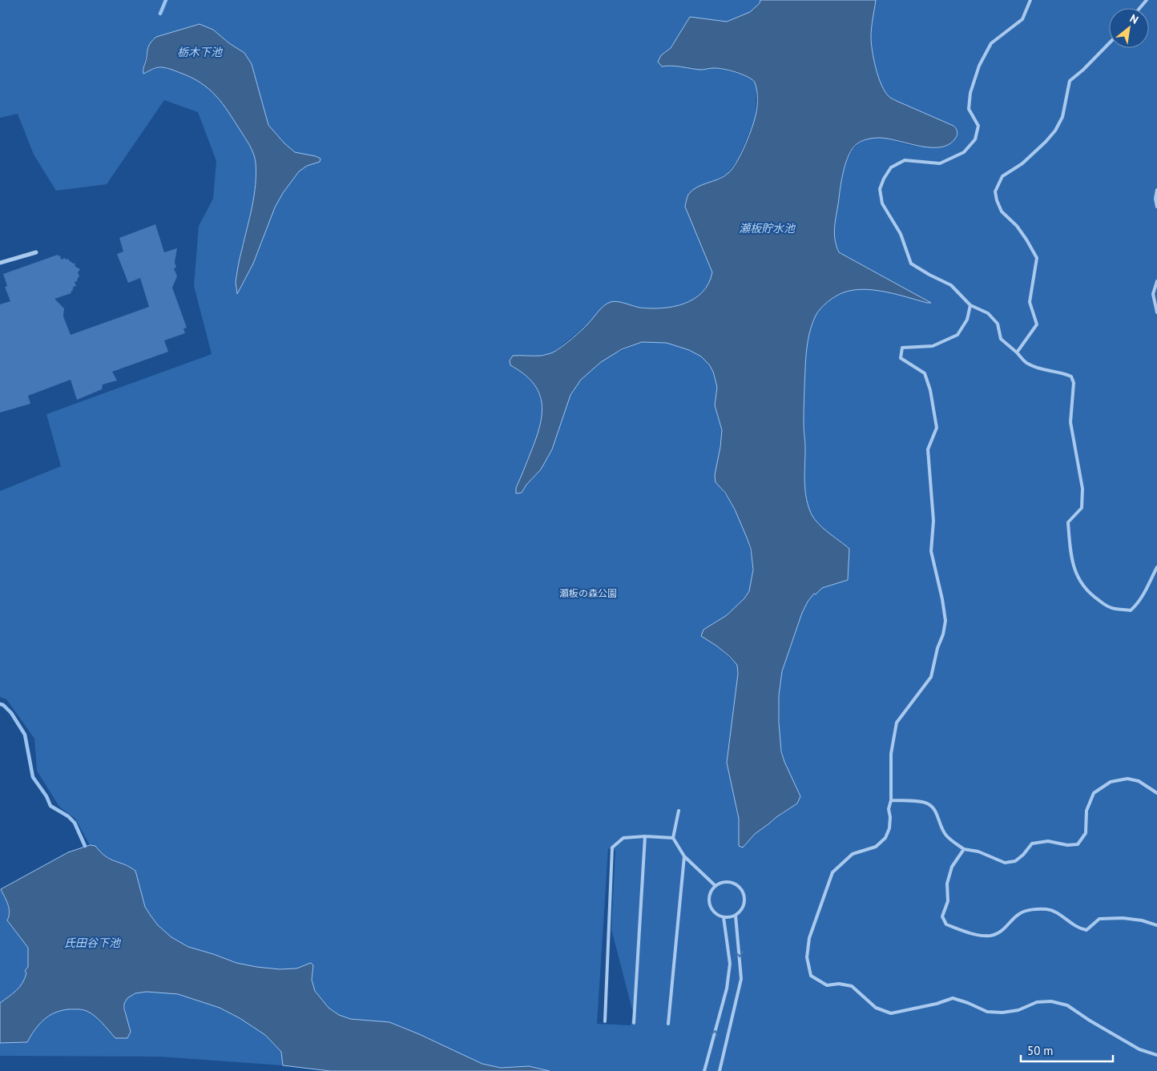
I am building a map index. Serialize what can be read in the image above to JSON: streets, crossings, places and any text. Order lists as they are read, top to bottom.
{
  "water": ["栃木下池", "瀬板貯水池", "氏田谷下池"],
  "parks": ["瀬板の森公園"],
  "scale_bar": "50 m",
  "north": "top right"
}
